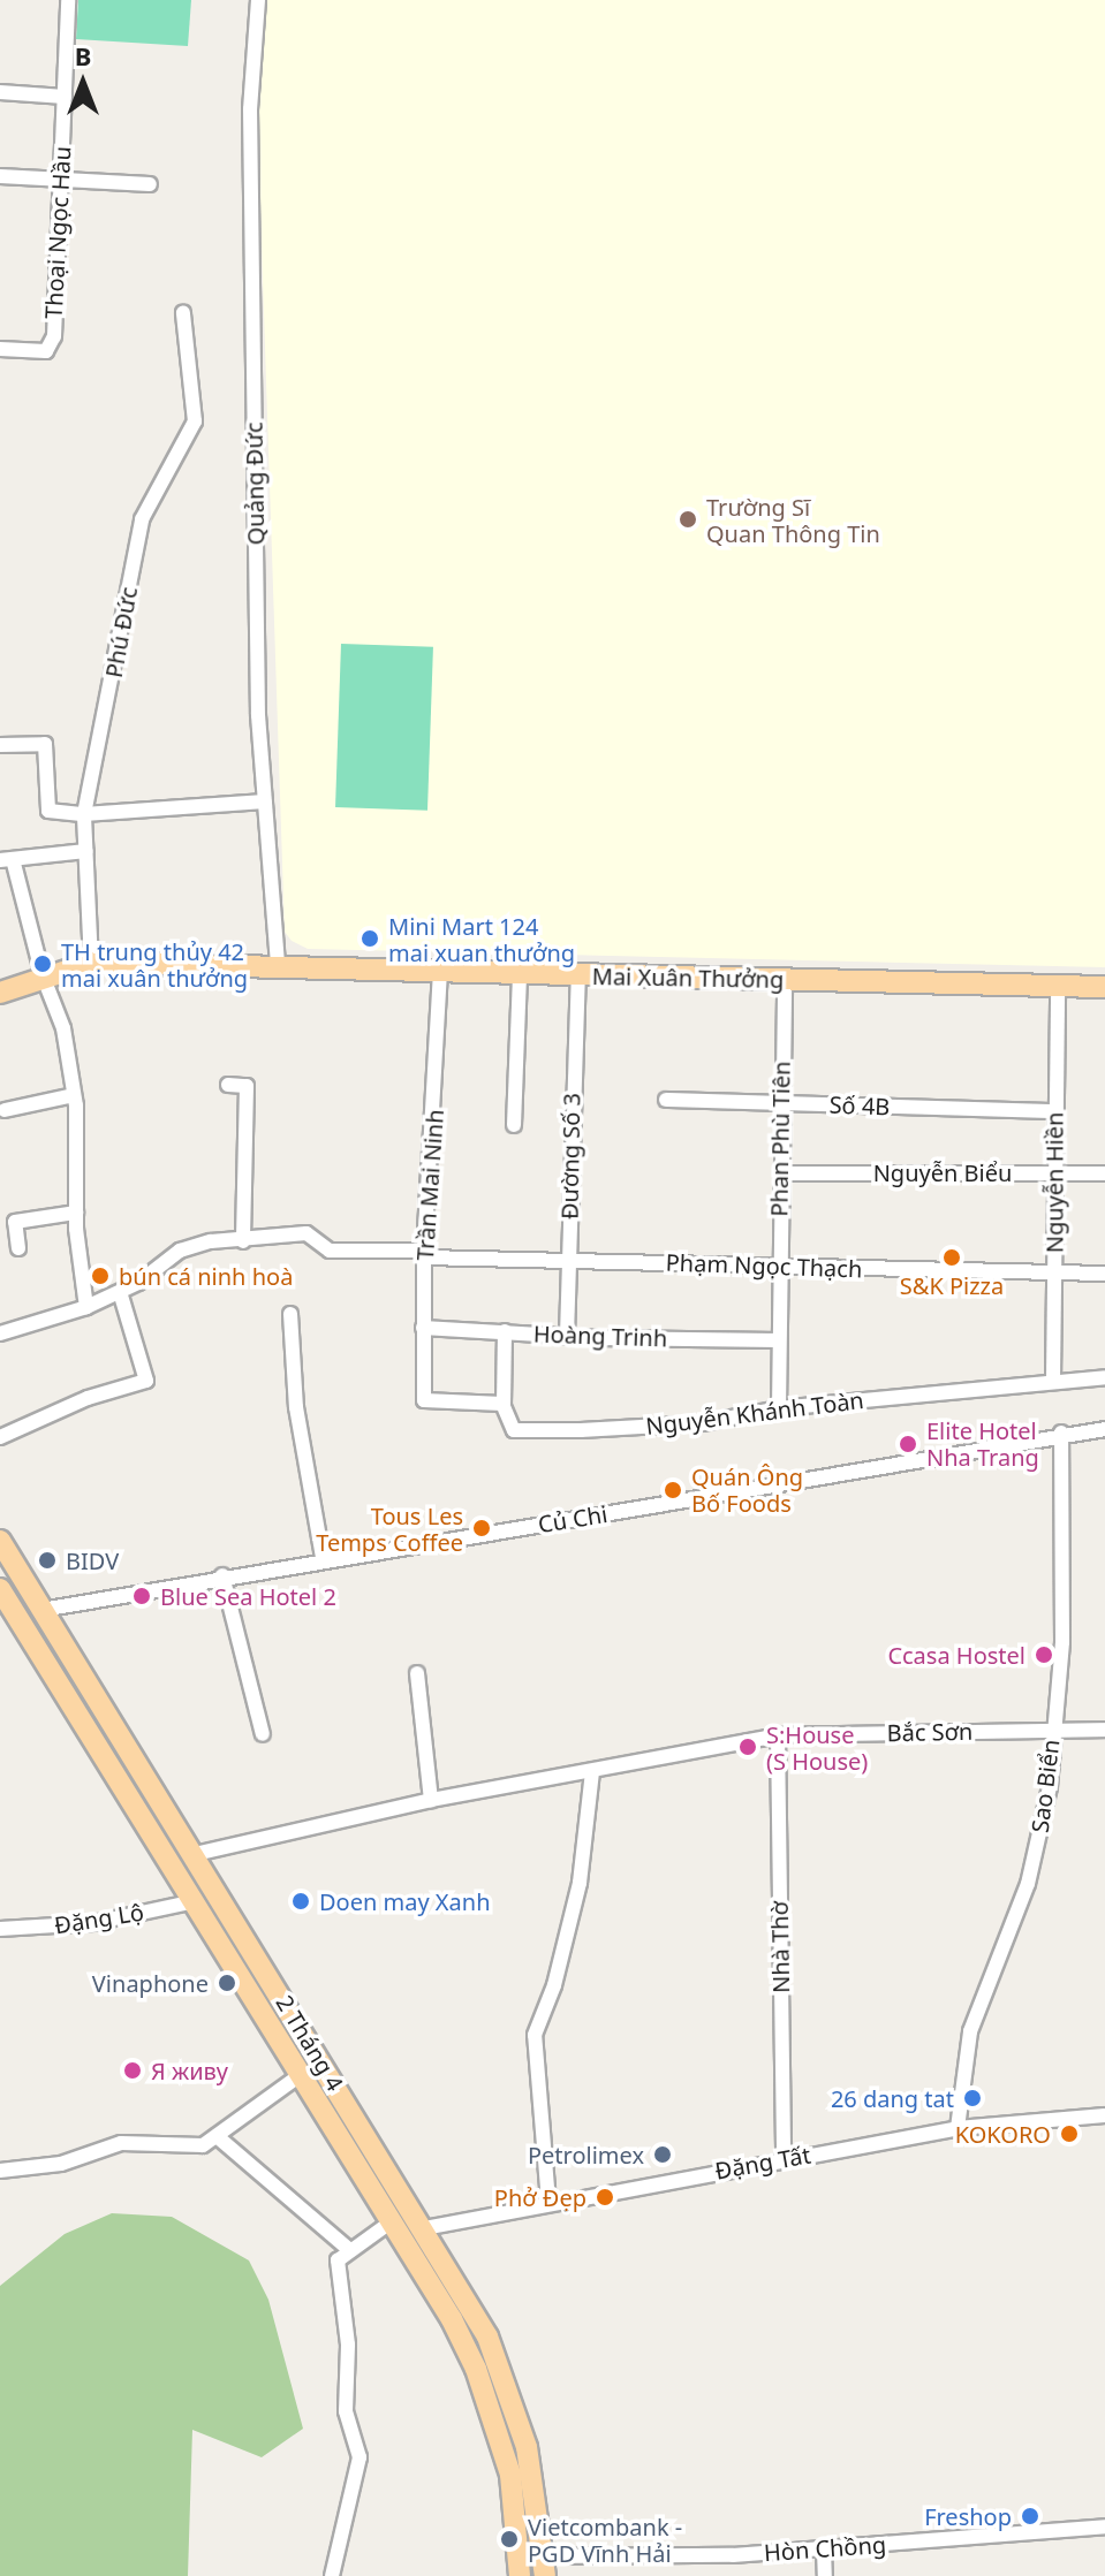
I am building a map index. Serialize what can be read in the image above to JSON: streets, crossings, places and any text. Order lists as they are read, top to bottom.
{
  "streets": {
    "main road": ["Mai Xuân Thưởng", "2 Tháng 4"],
    "street": [
      "Thoại Ngọc Hầu",
      "Quảng Đức",
      "Phú Đức",
      "Số 4B",
      "Phan Phù Tiên",
      "Đường Số 3",
      "Nguyễn Biểu",
      "Nguyễn Hiền",
      "Trần Mai Ninh",
      "Phạm Ngọc Thạch",
      "Hoàng Trinh",
      "Nguyễn Khánh Toàn",
      "Củ Chi",
      "Bắc Sơn",
      "Sao Biển",
      "Đặng Lộ",
      "Nhà Thờ",
      "Đặng Tất",
      "Hòn Chồng"
    ]
  },
  "crossings": [
    ["Quảng Đức", "Mai Xuân Thưởng"],
    ["Phú Đức", "Mai Xuân Thưởng"],
    ["Mai Xuân Thưởng", "Phan Phù Tiên"],
    ["Mai Xuân Thưởng", "Đường Số 3"],
    ["Mai Xuân Thưởng", "Nguyễn Hiền"],
    ["Mai Xuân Thưởng", "Trần Mai Ninh"],
    ["Số 4B", "Phan Phù Tiên"],
    ["Số 4B", "Nguyễn Hiền"],
    ["Phan Phù Tiên", "Nguyễn Biểu"],
    ["Phan Phù Tiên", "Phạm Ngọc Thạch"],
    ["Phan Phù Tiên", "Hoàng Trinh"],
    ["Phan Phù Tiên", "Nguyễn Khánh Toàn"],
    ["Đường Số 3", "Phạm Ngọc Thạch"],
    ["Đường Số 3", "Hoàng Trinh"],
    ["Nguyễn Biểu", "Nguyễn Hiền"],
    ["Nguyễn Hiền", "Phạm Ngọc Thạch"],
    ["Nguyễn Hiền", "Nguyễn Khánh Toàn"],
    ["Trần Mai Ninh", "Phạm Ngọc Thạch"],
    ["Trần Mai Ninh", "Hoàng Trinh"],
    ["Trần Mai Ninh", "Nguyễn Khánh Toàn"],
    ["Củ Chi", "Sao Biển"],
    ["Củ Chi", "2 Tháng 4"],
    ["Bắc Sơn", "Sao Biển"],
    ["Bắc Sơn", "Nhà Thờ"],
    ["Bắc Sơn", "2 Tháng 4"],
    ["Sao Biển", "Đặng Tất"],
    ["Đặng Lộ", "2 Tháng 4"],
    ["Nhà Thờ", "Đặng Tất"],
    ["2 Tháng 4", "Đặng Tất"],
    ["2 Tháng 4", "Hòn Chồng"]
  ],
  "places": [
    "Trường Sĩ Quan Thông Tin",
    "Mini Mart 124 mai xuan thưởng",
    "TH trung thủy 42 mai xuân thưởng",
    "S&K Pizza",
    "bún cá ninh hoà",
    "Elite Hotel Nha Trang",
    "Quán Ông Bố Foods",
    "Tous Les Temps Coffee",
    "BIDV",
    "Blue Sea Hotel 2",
    "Ccasa Hostel",
    "S:House (S House)",
    "Doen may Xanh",
    "Vinaphone",
    "Я живу",
    "26 dang tat",
    "KOKORO",
    "Petrolimex",
    "Phở Đẹp",
    "Freshop",
    "Vietcombank - PGD Vĩnh Hải"
  ],
  "north": "top"
}
